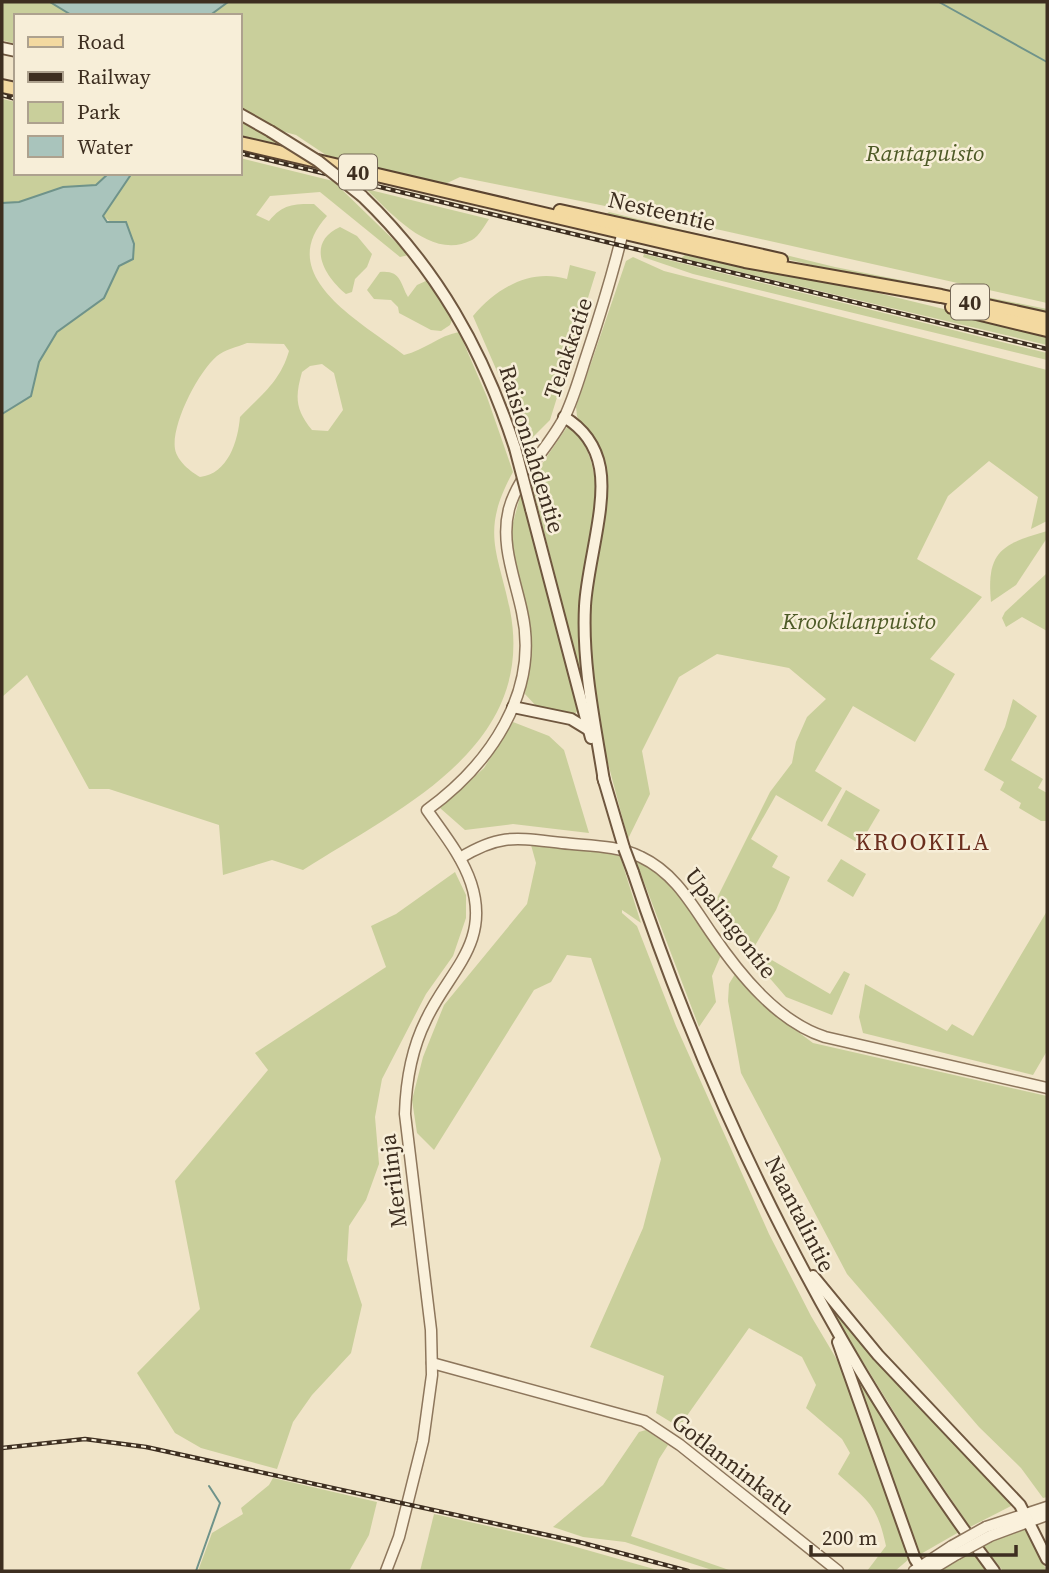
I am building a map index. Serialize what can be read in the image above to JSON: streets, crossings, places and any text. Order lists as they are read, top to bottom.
{
  "streets": {
    "main road": [
      "40",
      "Nesteentie",
      "Raisionlahdentie",
      "Naantalintie"
    ],
    "street": [
      "Telakkatie",
      "Upalingontie",
      "Merilinja",
      "Gotlanninkatu"
    ]
  },
  "crossings": [
    ["Nesteentie", "Telakkatie"],
    ["Telakkatie", "Merilinja"],
    ["Raisionlahdentie", "Naantalintie"],
    ["Upalingontie", "Merilinja"],
    ["Merilinja", "Gotlanninkatu"]
  ],
  "districts": ["KROOKILA"],
  "parks": ["Rantapuisto", "Krookilanpuisto"],
  "legend": [
    "Road",
    "Railway",
    "Park",
    "Water"
  ],
  "scale_bar": "200 m"
}
